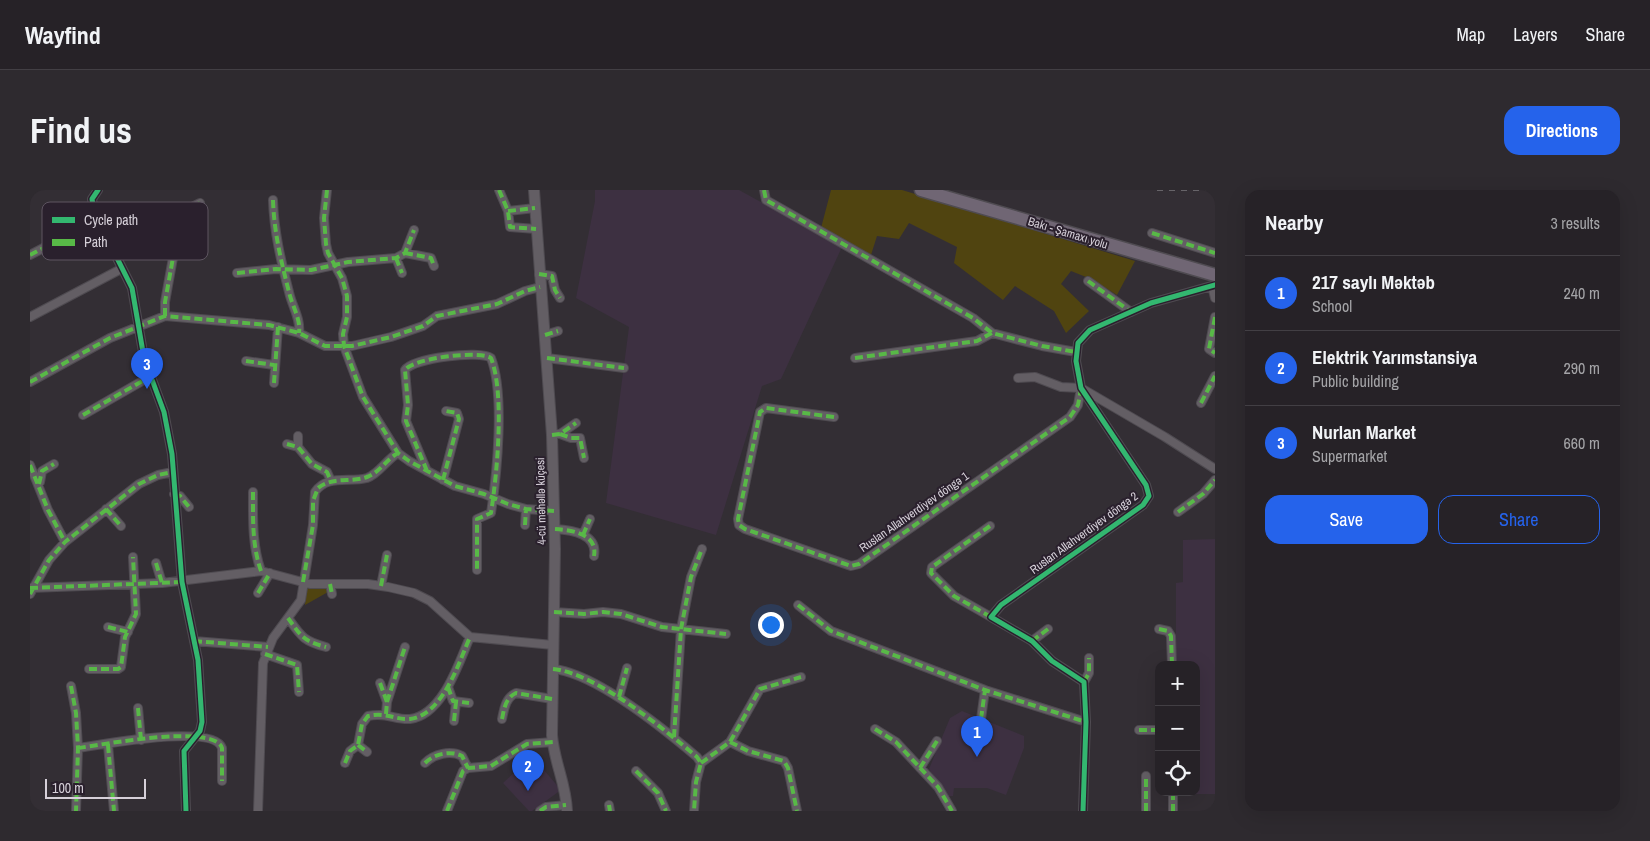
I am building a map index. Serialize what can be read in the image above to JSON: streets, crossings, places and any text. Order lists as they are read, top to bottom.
{
  "streets": {
    "highway": ["Bakı - Şamaxı yolu"],
    "street": ["4-cü məhəllə küçesi", "Ruslan Allahverdiyev döngə 1", "Ruslan Allahverdiyev döngə 2"]
  },
  "crossings": [
    ["Ruslan Allahverdiyev döngə 1", "Ruslan Allahverdiyev döngə 2"]
  ],
  "legend": ["Cycle path", "Path"],
  "scale_bar": "100 m",
  "page": {
    "header": "Wayfind",
    "nav": ["Map", "Layers", "Share"],
    "buttons": [
      "Directions",
      ["Save", "Share"]
    ],
    "title": "Find us",
    "heading": ["Nearby", "3 results"],
    "list": [
      {
        "mark": "1",
        "name": "217 saylı Məktəb",
        "note": "School",
        "value": "240 m"
      },
      {
        "mark": "2",
        "name": "Elektrik Yarımstansiya",
        "note": "Public building",
        "value": "290 m"
      },
      {
        "mark": "3",
        "name": "Nurlan Market",
        "note": "Supermarket",
        "value": "660 m"
      }
    ],
    "pins": ["3", "1", "2"],
    "map_buttons": ["+", "−"],
    "scale": "100 m"
  }
}
